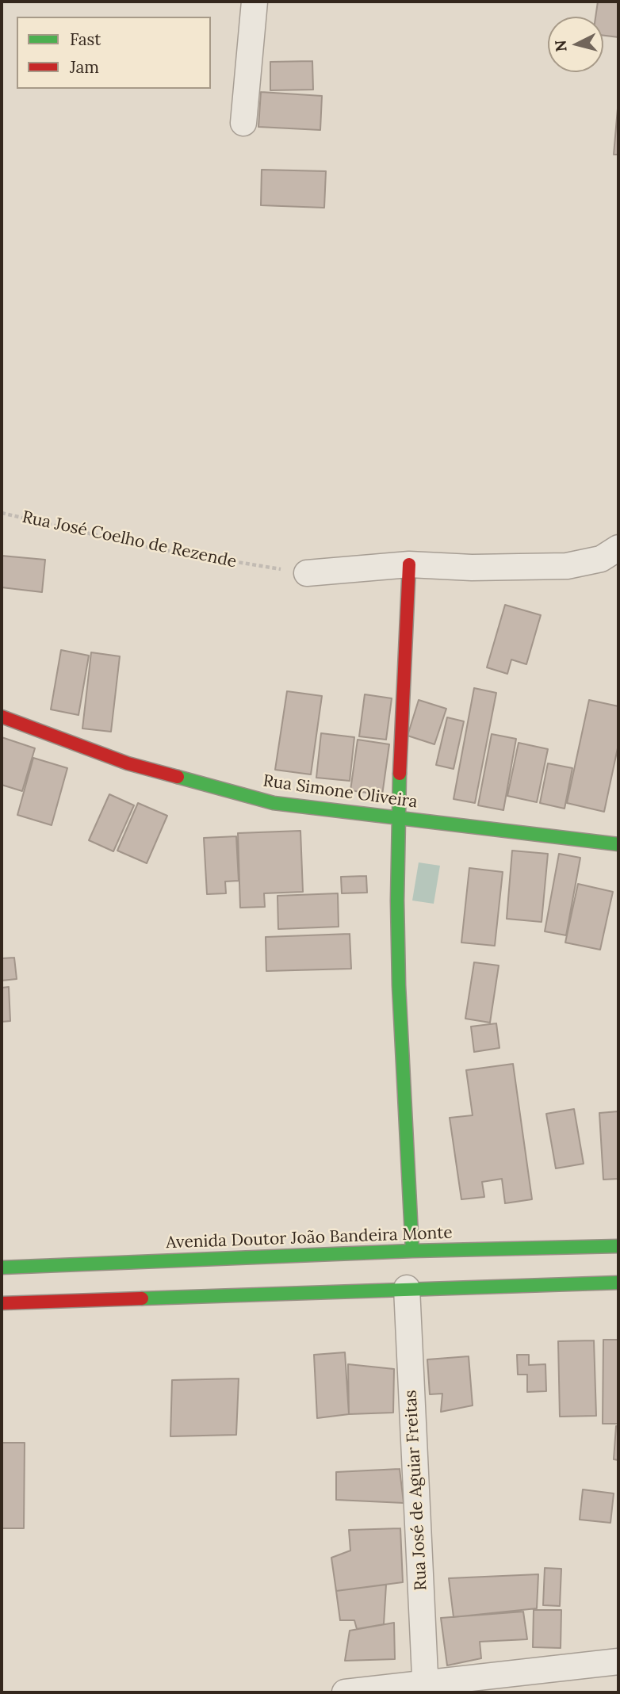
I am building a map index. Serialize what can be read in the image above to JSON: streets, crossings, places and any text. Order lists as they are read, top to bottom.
{
  "streets": {
    "street": ["Rua Simone Oliveira", "Avenida Doutor João Bandeira Monte", "Rua José de Aguiar Freitas"],
    "path": ["Rua José Coelho de Rezende"]
  },
  "legend": ["Fast", "Jam"],
  "north": "left"
}
